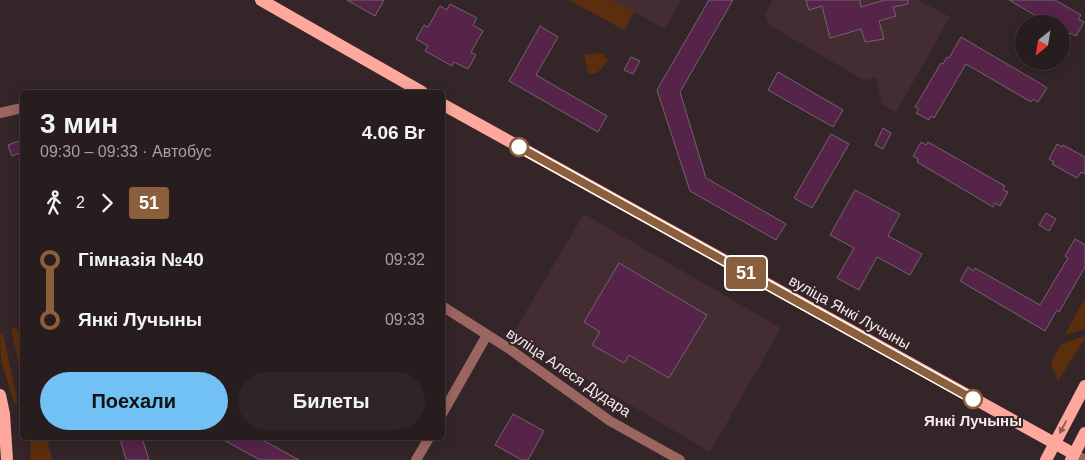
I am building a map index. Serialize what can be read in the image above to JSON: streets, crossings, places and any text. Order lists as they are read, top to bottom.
{
  "streets": {
    "main road": ["вуліца Янкі Лучыны"],
    "street": ["вуліца Алеся Дудара"]
  },
  "places": ["Янкі Лучыны"],
  "lines": ["bus line 51"],
  "north": "bottom left",
  "page": {
    "on_map": "51",
    "heading": ["3 мин", "09:30 – 09:33 · Автобус", "4.06 Br"],
    "legs": ["2", "51"],
    "list": [
      {
        "name": "Гімназія №40",
        "value": "09:32"
      },
      {
        "name": "Янкі Лучыны",
        "value": "09:33"
      }
    ],
    "buttons": ["Поехали", "Билеты"]
  }
}
